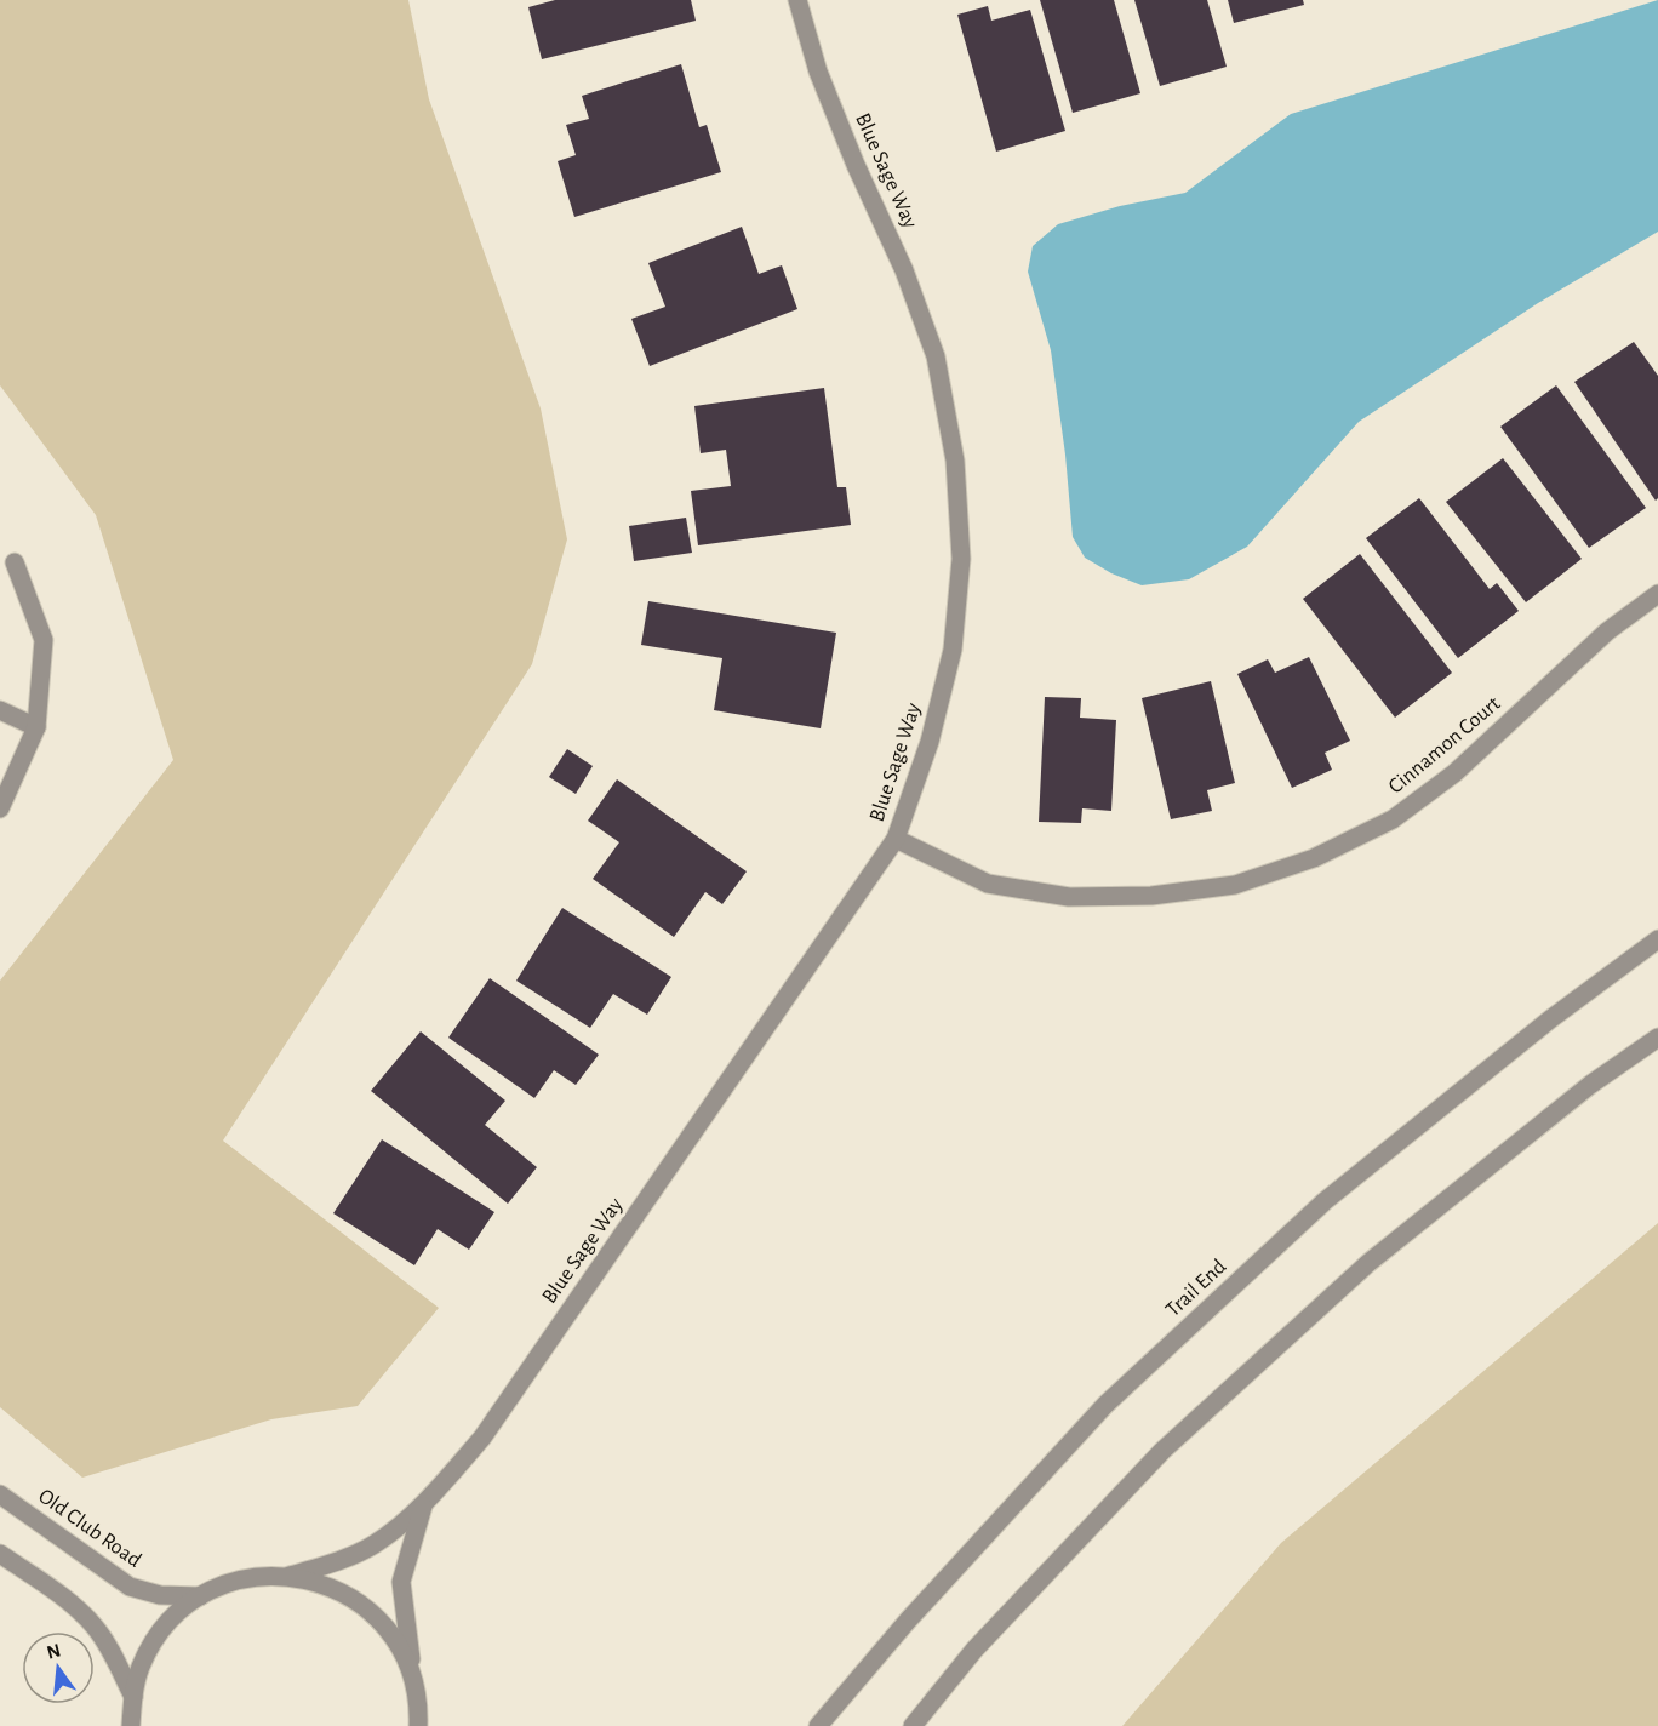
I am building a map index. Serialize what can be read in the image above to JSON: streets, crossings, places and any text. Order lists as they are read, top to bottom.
{
  "streets": {
    "street": [
      "Blue Sage Way",
      "Cinnamon Court",
      "Trail End",
      "Old Club Road"
    ]
  },
  "crossings": [
    ["Blue Sage Way", "Cinnamon Court"]
  ],
  "north": "top"
}
